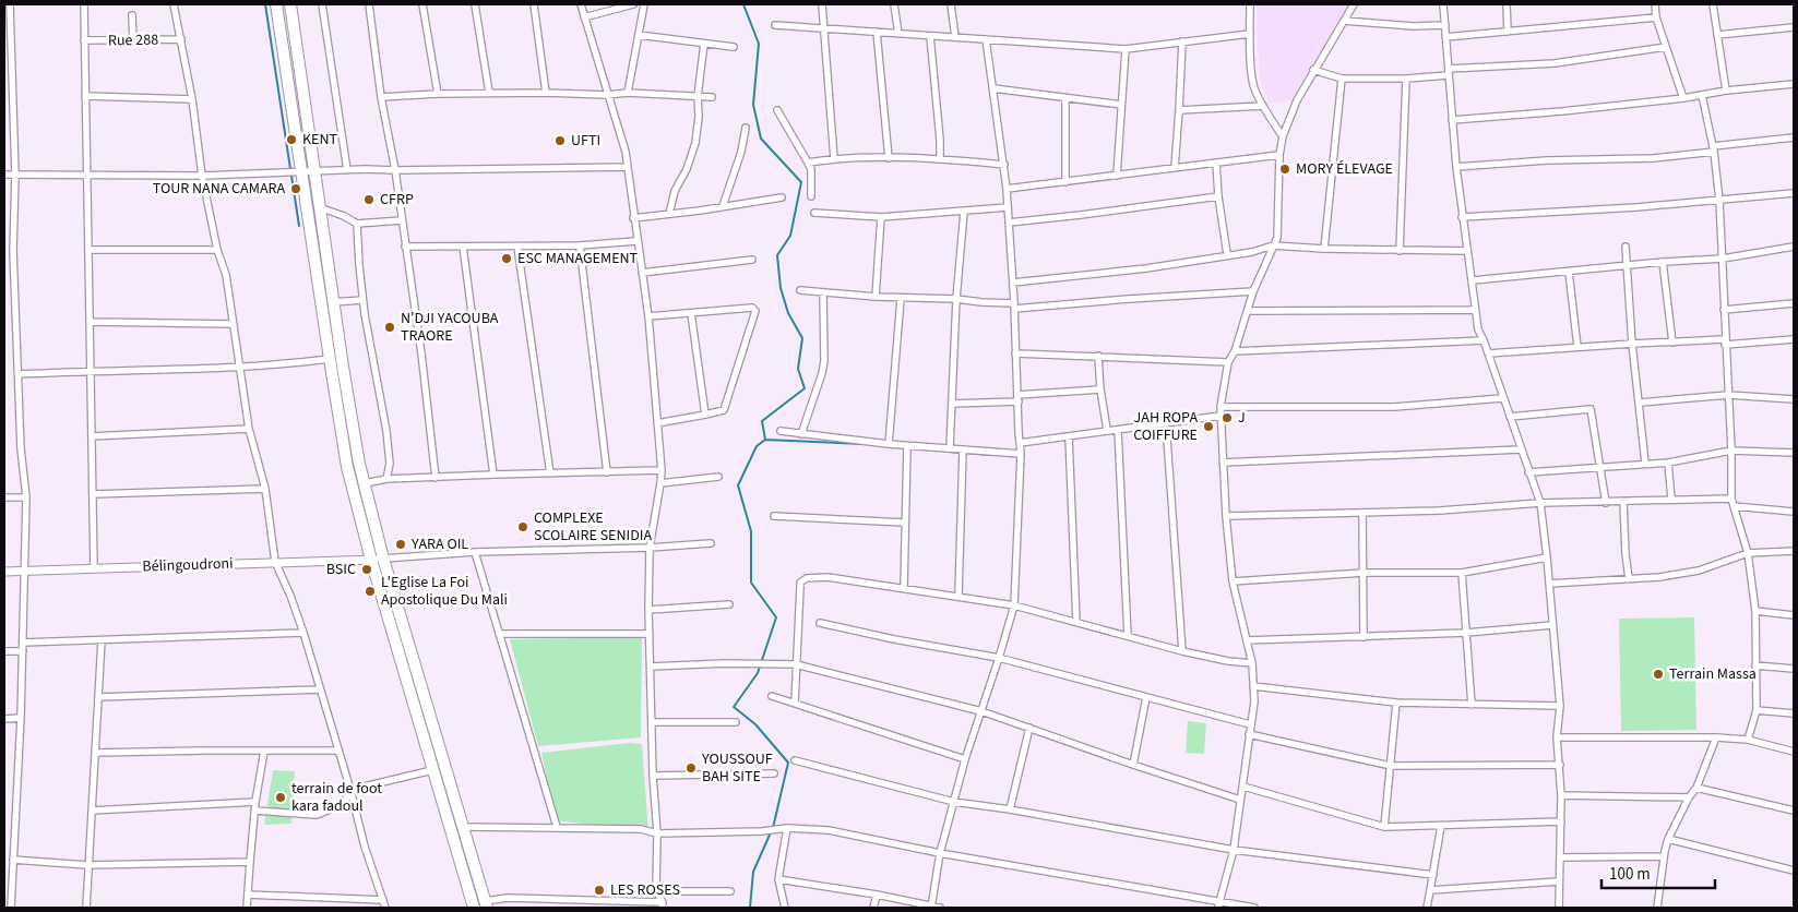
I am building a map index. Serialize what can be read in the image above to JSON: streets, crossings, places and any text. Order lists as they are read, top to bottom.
{
  "streets": {
    "street": ["Rue 288", "Bélingoudroni"]
  },
  "places": [
    "KENT",
    "UFTI",
    "MORY ÉLEVAGE",
    "TOUR NANA CAMARA",
    "CFRP",
    "ESC MANAGEMENT",
    "N'DJI YACOUBA TRAORE",
    "J",
    "JAH ROPA COIFFURE",
    "COMPLEXE SCOLAIRE SENIDIA",
    "YARA OIL",
    "BSIC",
    "L'Eglise La Foi Apostolique Du Mali",
    "Terrain Massa",
    "YOUSSOUF BAH SITE",
    "terrain de foot kara fadoul",
    "LES ROSES"
  ],
  "scale_bar": "100 m"
}
